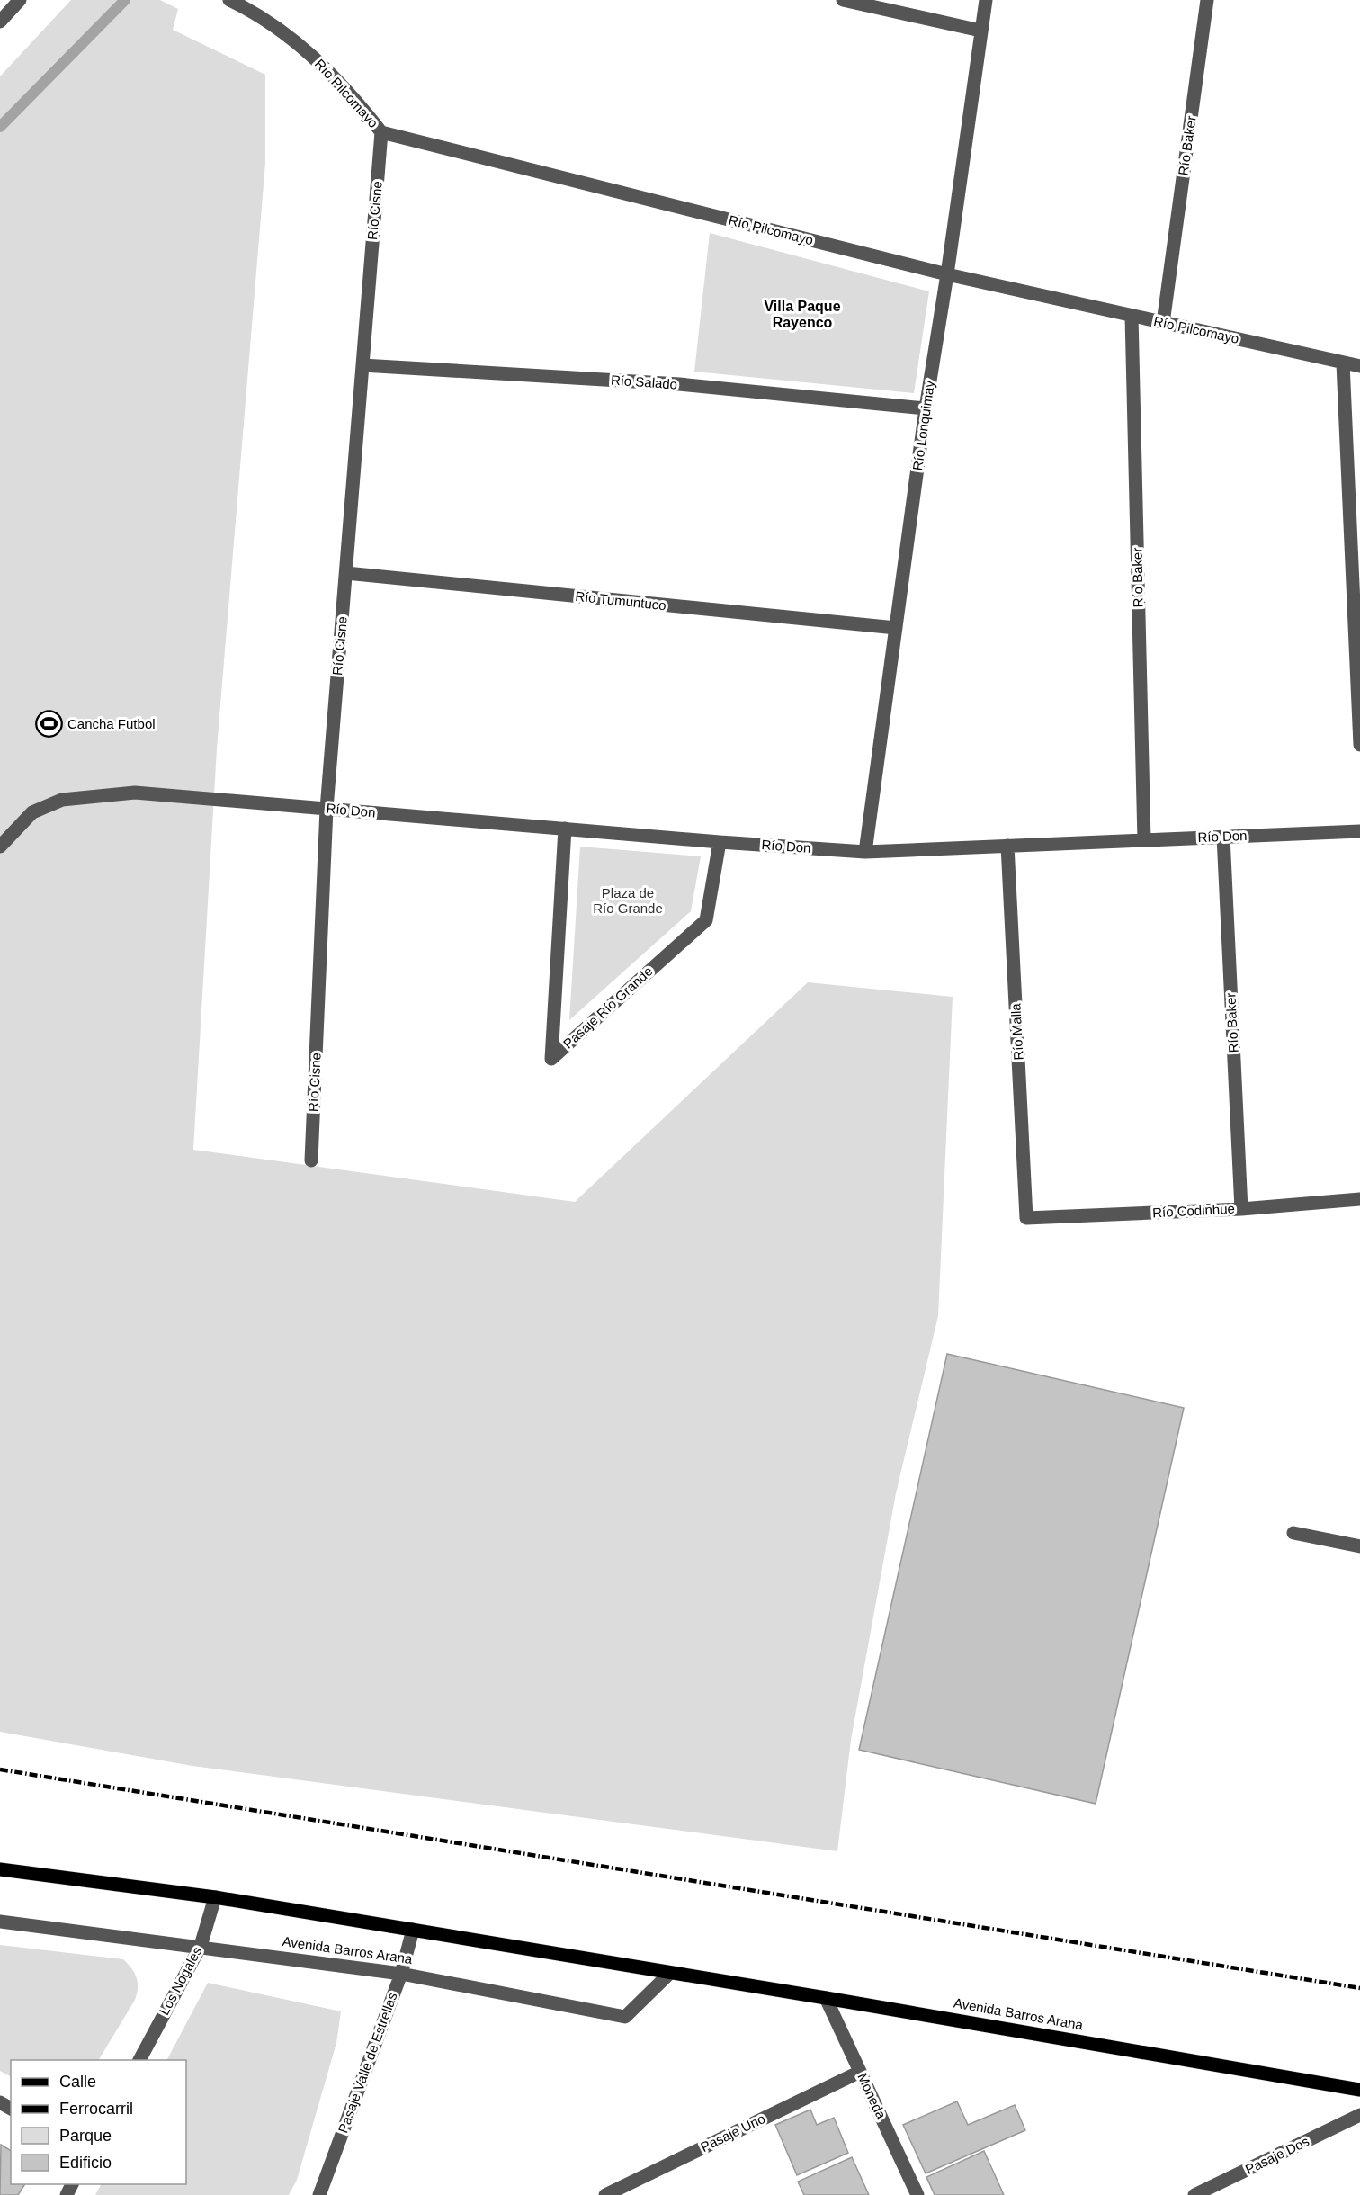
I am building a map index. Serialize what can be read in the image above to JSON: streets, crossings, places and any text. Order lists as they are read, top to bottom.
{
  "streets": {
    "main road": ["Avenida Barros Arana"],
    "street": [
      "Río Pilcomayo",
      "Río Baker",
      "Río Cisne",
      "Río Salado",
      "Río Lonquimay",
      "Río Tumuntuco",
      "Río Don",
      "Pasaje Río Grande",
      "Río Malla",
      "Río Codinhue",
      "Los Nogales",
      "Pasaje Valle de Estrellas",
      "Moneda",
      "Pasaje Uno",
      "Pasaje Dos"
    ]
  },
  "crossings": [
    ["Río Pilcomayo", "Río Baker"],
    ["Río Pilcomayo", "Río Cisne"],
    ["Río Pilcomayo", "Río Lonquimay"],
    ["Río Baker", "Río Don"],
    ["Río Baker", "Río Codinhue"],
    ["Río Cisne", "Río Salado"],
    ["Río Cisne", "Río Tumuntuco"],
    ["Río Cisne", "Río Don"],
    ["Río Salado", "Río Lonquimay"],
    ["Río Lonquimay", "Río Tumuntuco"],
    ["Río Lonquimay", "Río Don"],
    ["Río Don", "Pasaje Río Grande"],
    ["Río Don", "Río Malla"],
    ["Río Malla", "Río Codinhue"],
    ["Avenida Barros Arana", "Los Nogales"],
    ["Avenida Barros Arana", "Pasaje Valle de Estrellas"],
    ["Avenida Barros Arana", "Moneda"],
    ["Moneda", "Pasaje Uno"]
  ],
  "districts": ["Villa Paque Rayenco"],
  "parks": ["Plaza de Río Grande"],
  "places": {
    "sports": ["Cancha Futbol"]
  },
  "legend": [
    "Calle",
    "Ferrocarril",
    "Parque",
    "Edificio"
  ]
}
